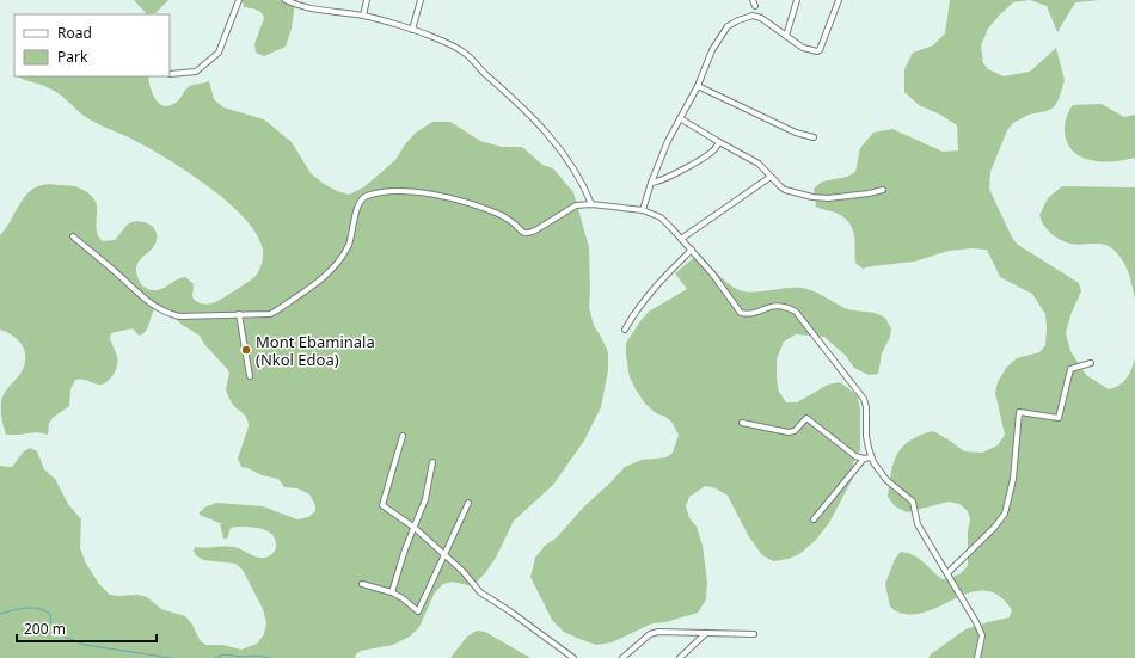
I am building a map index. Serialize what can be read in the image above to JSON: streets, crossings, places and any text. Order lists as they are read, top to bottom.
{
  "places": ["Mont Ebaminala (Nkol Edoa)"],
  "legend": ["Road", "Park"],
  "scale_bar": "200 m"
}
